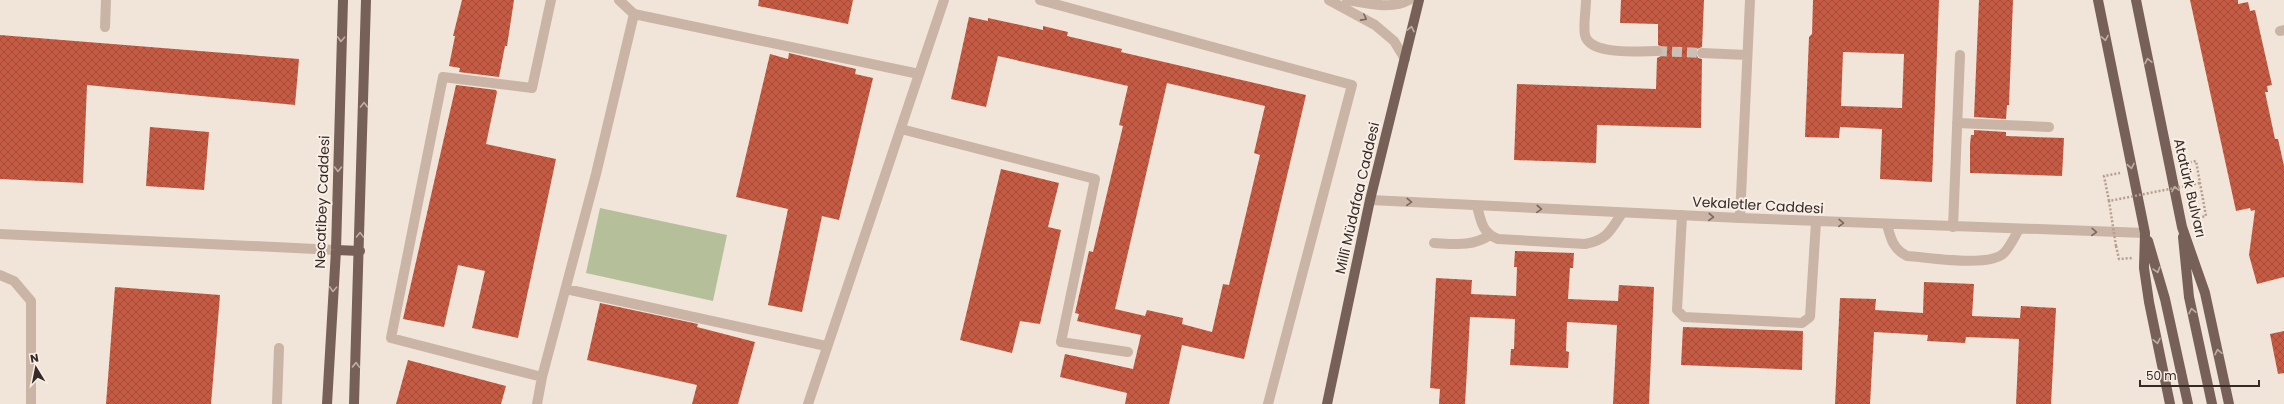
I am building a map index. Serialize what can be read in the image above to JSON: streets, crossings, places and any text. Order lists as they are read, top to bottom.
{
  "streets": {
    "main road": ["Atatürk Bulvarı", "Millî Müdafaa Caddesi", "Necatibey Caddesi"],
    "street": ["Vekaletler Caddesi"]
  },
  "crossings": [
    ["Millî Müdafaa Caddesi", "Vekaletler Caddesi"]
  ],
  "one_way": ["Vekaletler Caddesi"],
  "scale_bar": "50 m",
  "north": "top"
}
